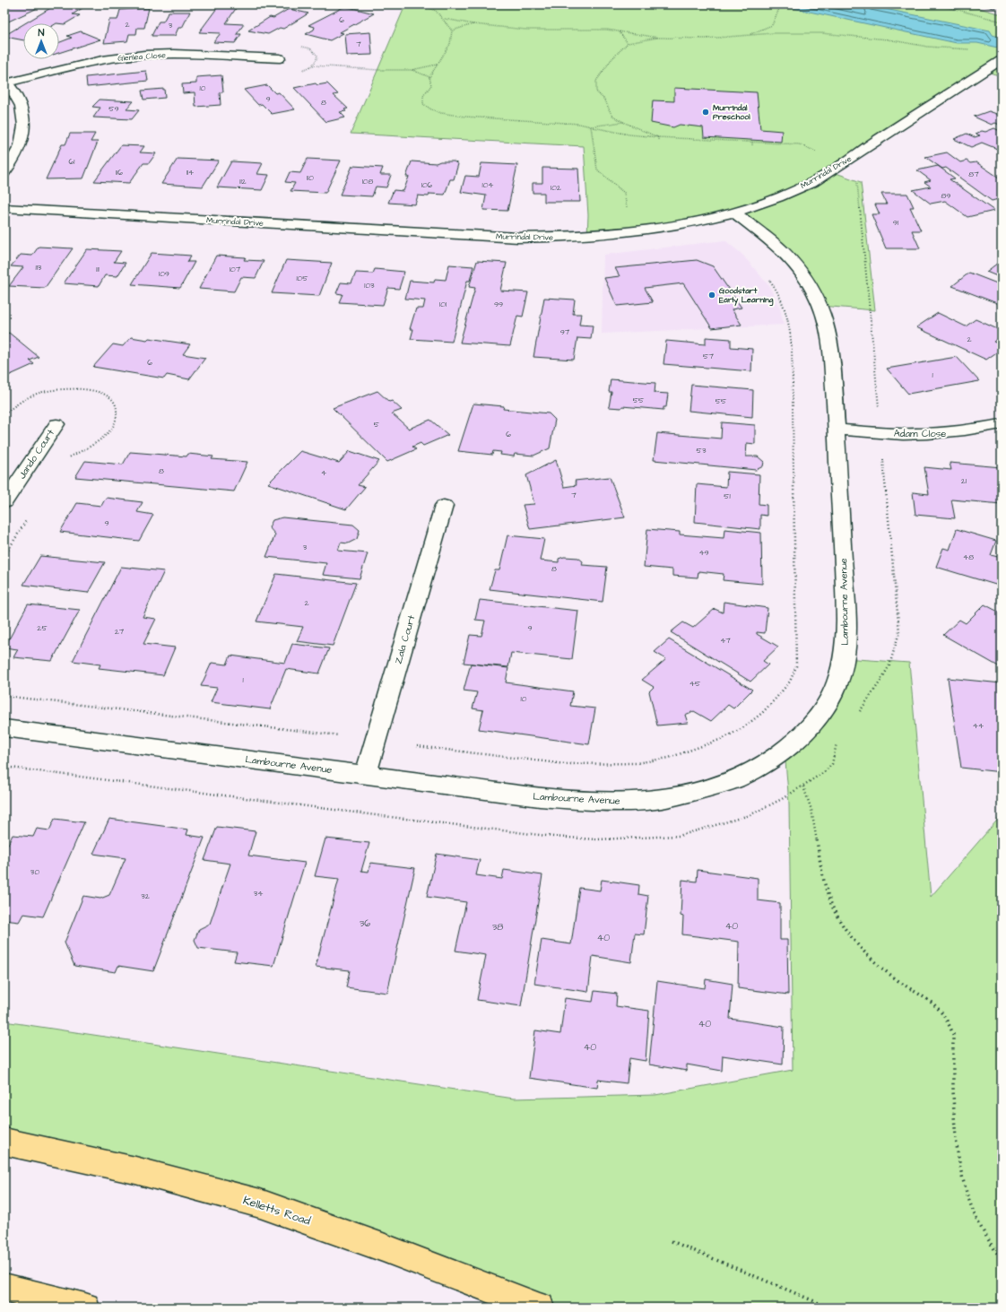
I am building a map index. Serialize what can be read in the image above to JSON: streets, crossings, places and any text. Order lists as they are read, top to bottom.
{
  "streets": {
    "main road": ["Kelletts Road"],
    "street": [
      "Glenlea Close",
      "Murrindal Drive",
      "Adam Close",
      "Jando Court",
      "Lambourne Avenue",
      "Zala Court"
    ]
  },
  "crossings": [
    ["Murrindal Drive", "Lambourne Avenue"],
    ["Adam Close", "Lambourne Avenue"],
    ["Lambourne Avenue", "Zala Court"]
  ],
  "places": ["Murrindal Preschool", "Goodstart Early Learning"],
  "house_numbers": [
    "6",
    "2",
    "3",
    "7",
    "10",
    "9",
    "8",
    "59",
    "61",
    "116",
    "114",
    "87",
    "110",
    "112",
    "108",
    "106",
    "104",
    "102",
    "89",
    "91",
    "113",
    "111",
    "107",
    "109",
    "105",
    "103",
    "101",
    "99",
    "97",
    "2",
    "57",
    "6",
    "1",
    "55",
    "55",
    "5",
    "6",
    "53",
    "8",
    "4",
    "21",
    "7",
    "51",
    "9",
    "3",
    "49",
    "48",
    "8",
    "2",
    "25",
    "9",
    "27",
    "47",
    "1",
    "45",
    "10",
    "44",
    "30",
    "34",
    "32",
    "36",
    "40",
    "38",
    "40",
    "40",
    "40"
  ],
  "north": "top"
}
